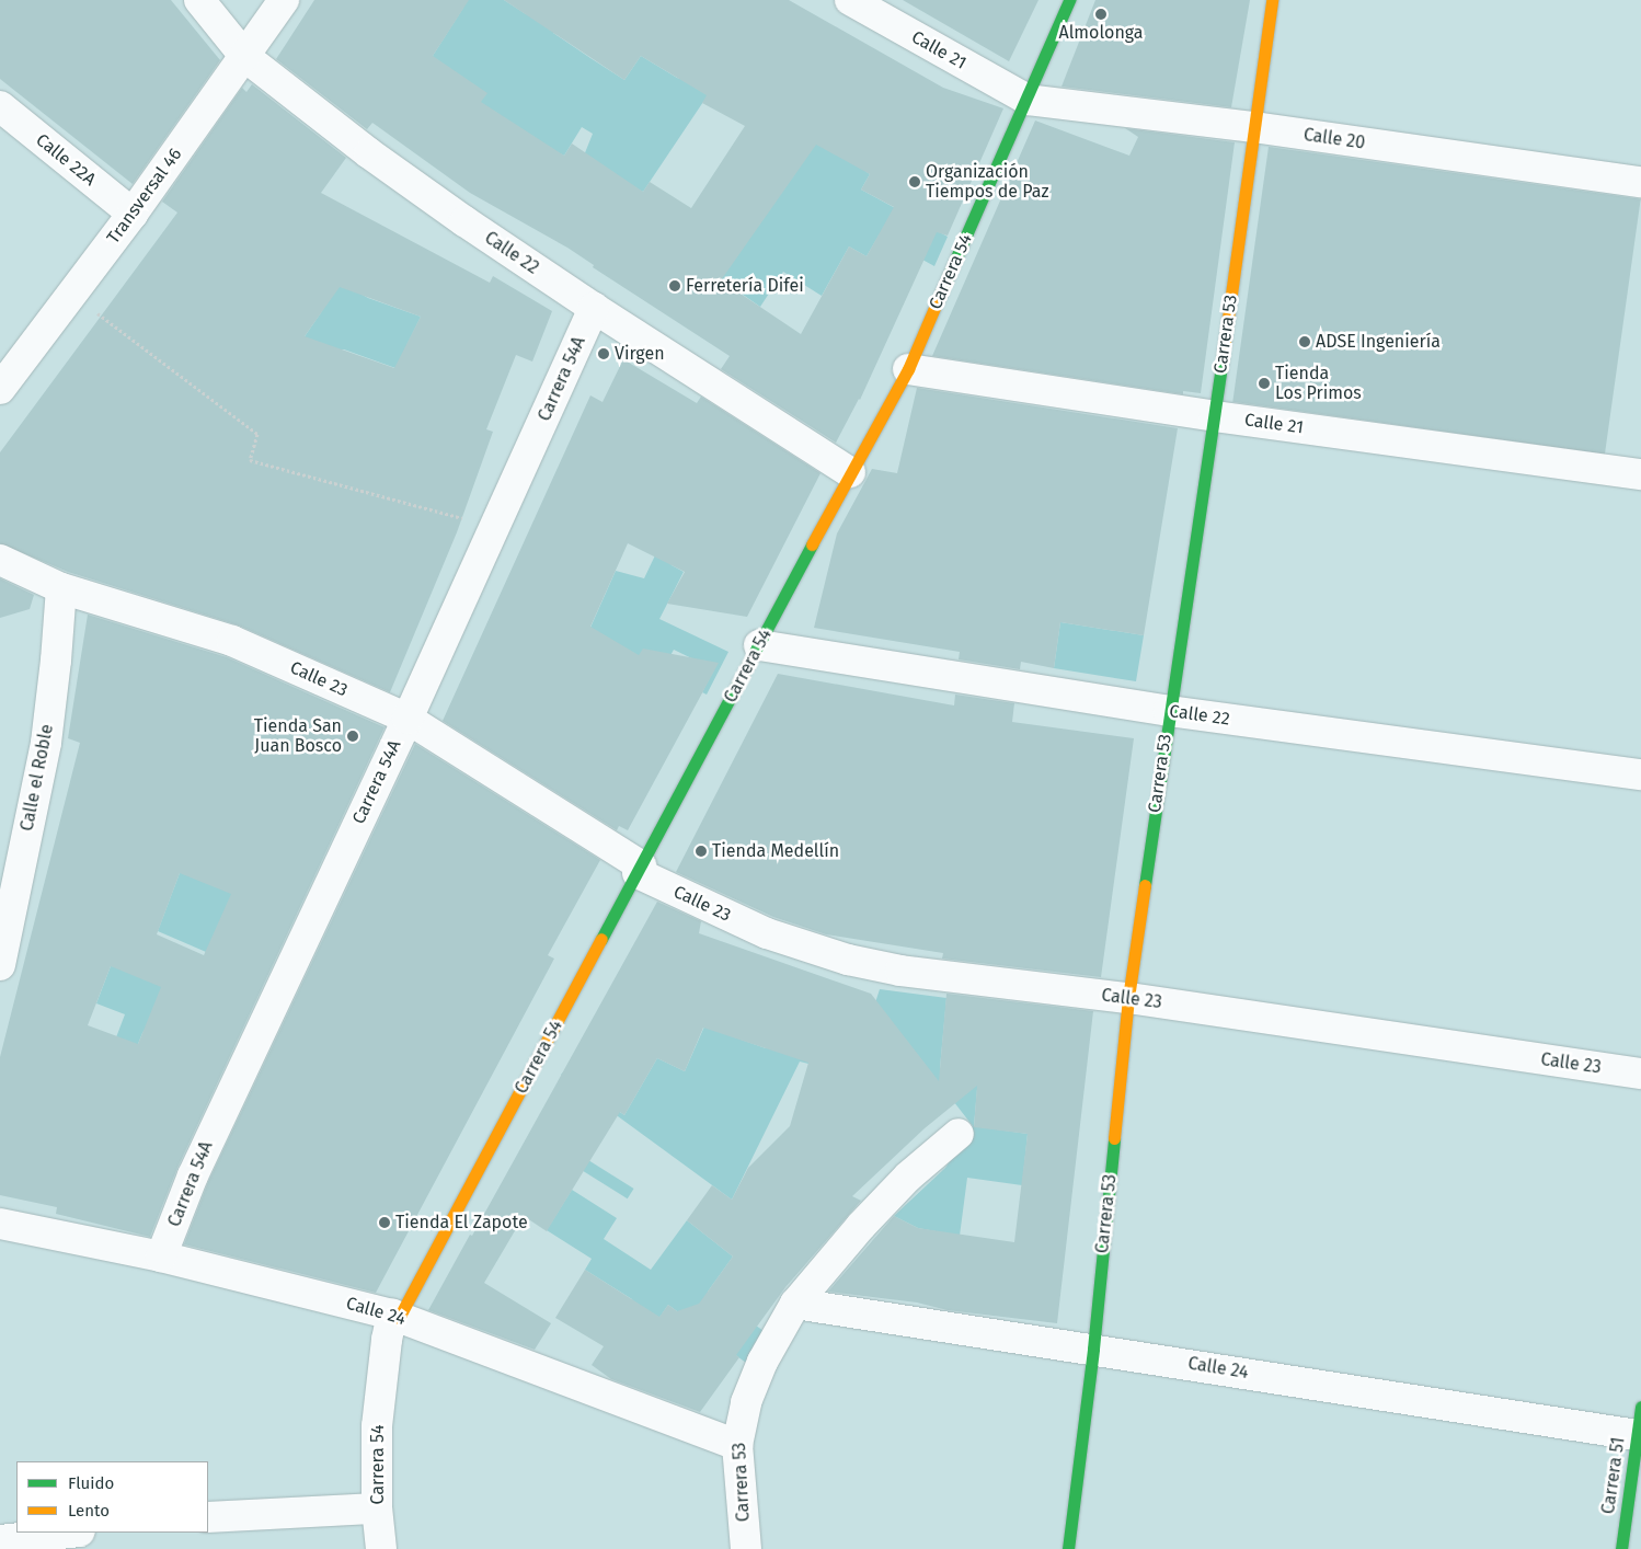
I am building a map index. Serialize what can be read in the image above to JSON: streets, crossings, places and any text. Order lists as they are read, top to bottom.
{
  "streets": {
    "street": [
      "Calle 21",
      "Calle 20",
      "Calle 22A",
      "Transversal 46",
      "Calle 22",
      "Carrera 54",
      "Carrera 53",
      "Carrera 54A",
      "Calle 23",
      "Calle el Roble",
      "Calle 24",
      "Carrera 51"
    ]
  },
  "crossings": [
    ["Calle 21", "Calle 20"],
    ["Calle 21", "Carrera 54"],
    ["Calle 21", "Carrera 53"],
    ["Calle 20", "Carrera 54"],
    ["Calle 20", "Carrera 53"],
    ["Calle 22A", "Transversal 46"],
    ["Transversal 46", "Calle 22"],
    ["Calle 22", "Carrera 54"],
    ["Calle 22", "Carrera 53"],
    ["Calle 22", "Carrera 54A"],
    ["Carrera 54", "Calle 23"],
    ["Carrera 54", "Calle 24"],
    ["Carrera 53", "Calle 23"],
    ["Carrera 53", "Calle 24"],
    ["Carrera 54A", "Calle 23"],
    ["Carrera 54A", "Calle 24"],
    ["Calle 23", "Calle el Roble"],
    ["Calle 24", "Carrera 51"]
  ],
  "places": [
    "Almolonga",
    "Organización Tiempos de Paz",
    "Ferretería Difei",
    "ADSE Ingeniería",
    "Virgen",
    "Tienda Los Primos",
    "Tienda San Juan Bosco",
    "Tienda Medellín",
    "Tienda El Zapote"
  ],
  "legend": ["Fluido", "Lento"]
}
